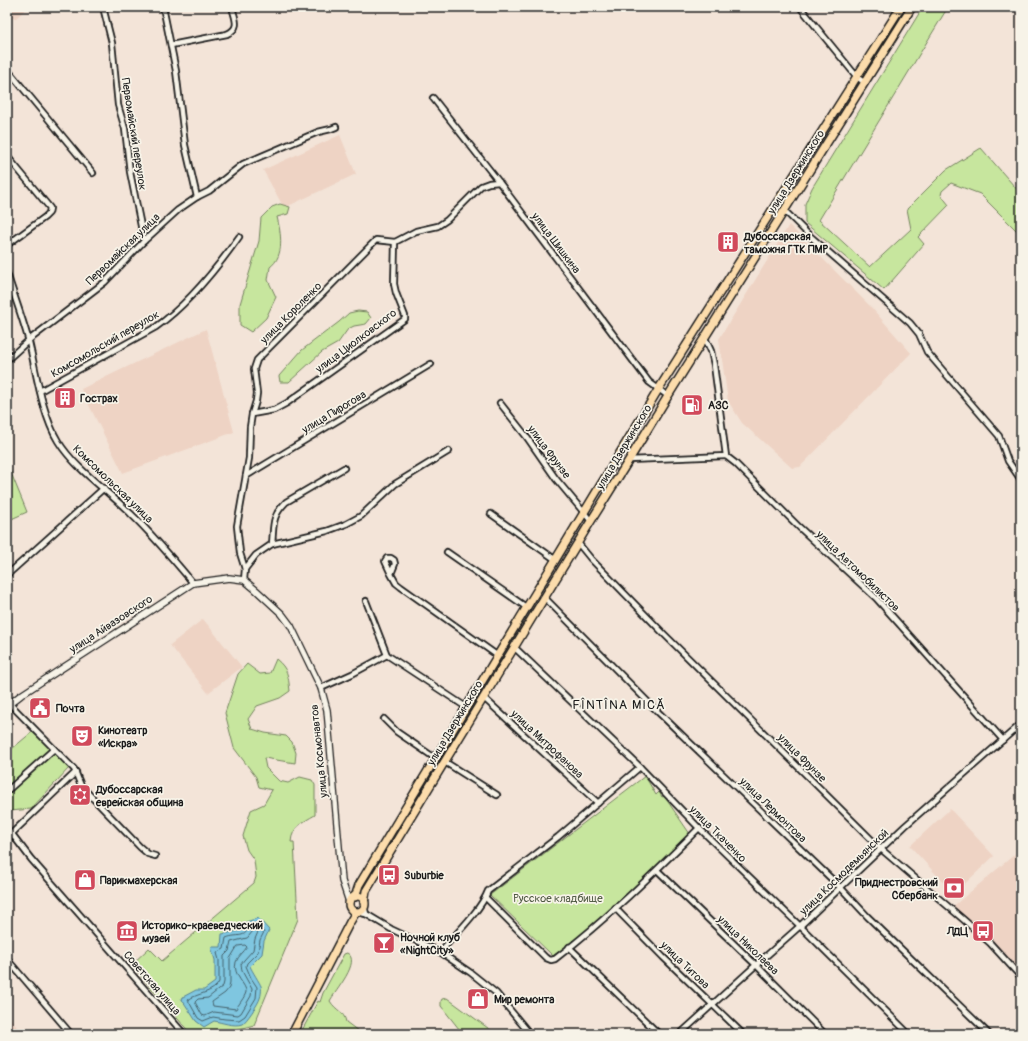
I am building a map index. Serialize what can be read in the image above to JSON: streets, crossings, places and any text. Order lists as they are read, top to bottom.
{
  "streets": {
    "highway": ["улица Дзержинского"],
    "street": [
      "Первомайский переулок",
      "улица Шишкина",
      "Первомайская улица",
      "улица Короленко",
      "улица Циолковского",
      "Комсомольский переулок",
      "улица Пирогова",
      "улица Фрунзе",
      "Комсомольская улица",
      "улица Автомобилистов",
      "улица Айвазовского",
      "улица Митрофанова",
      "улица Космонавтов",
      "улица Лермонтова",
      "улица Ткаченко",
      "улица Космодемьянской",
      "улица Николаева",
      "улица Титова",
      "Советская улица"
    ]
  },
  "crossings": [
    ["Первомайский переулок", "Первомайская улица"],
    ["улица Дзержинского", "улица Шишкина"],
    ["улица Дзержинского", "улица Фрунзе"],
    ["улица Дзержинского", "улица Митрофанова"],
    ["улица Дзержинского", "улица Космонавтов"],
    ["улица Дзержинского", "улица Лермонтова"],
    ["улица Дзержинского", "улица Ткаченко"],
    ["Первомайская улица", "Комсомольская улица"],
    ["улица Короленко", "улица Циолковского"],
    ["Комсомольский переулок", "Комсомольская улица"],
    ["улица Фрунзе", "улица Космодемьянской"],
    ["Комсомольская улица", "улица Айвазовского"],
    ["улица Автомобилистов", "улица Космодемьянской"],
    ["улица Айвазовского", "улица Космонавтов"],
    ["улица Лермонтова", "улица Космодемьянской"],
    ["улица Ткаченко", "улица Космодемьянской"],
    ["улица Космодемьянской", "улица Николаева"],
    ["улица Космодемьянской", "улица Титова"]
  ],
  "districts": ["FÎNTÎNA MICĂ"],
  "parks": ["Русское кладбище"],
  "places": {
    "building": ["Дубоссарская таможня ГТК ПМР", "Гострах"],
    "fuel station": ["АЗС"],
    "public building": ["Почта"],
    "theatre": ["Кинотеатр «Искра»"],
    "synagogue": ["Дубоссарская еврейская община"],
    "bus stop": ["Suburbie", "ЛДЦ"],
    "shop": ["Парикмахерская", "Мир ремонта"],
    "bank": ["Приднестровский Сбербанк"],
    "museum": ["Историко-краеведческий музей"],
    "bar": ["Ночной клуб «NightCity»"]
  }
}
